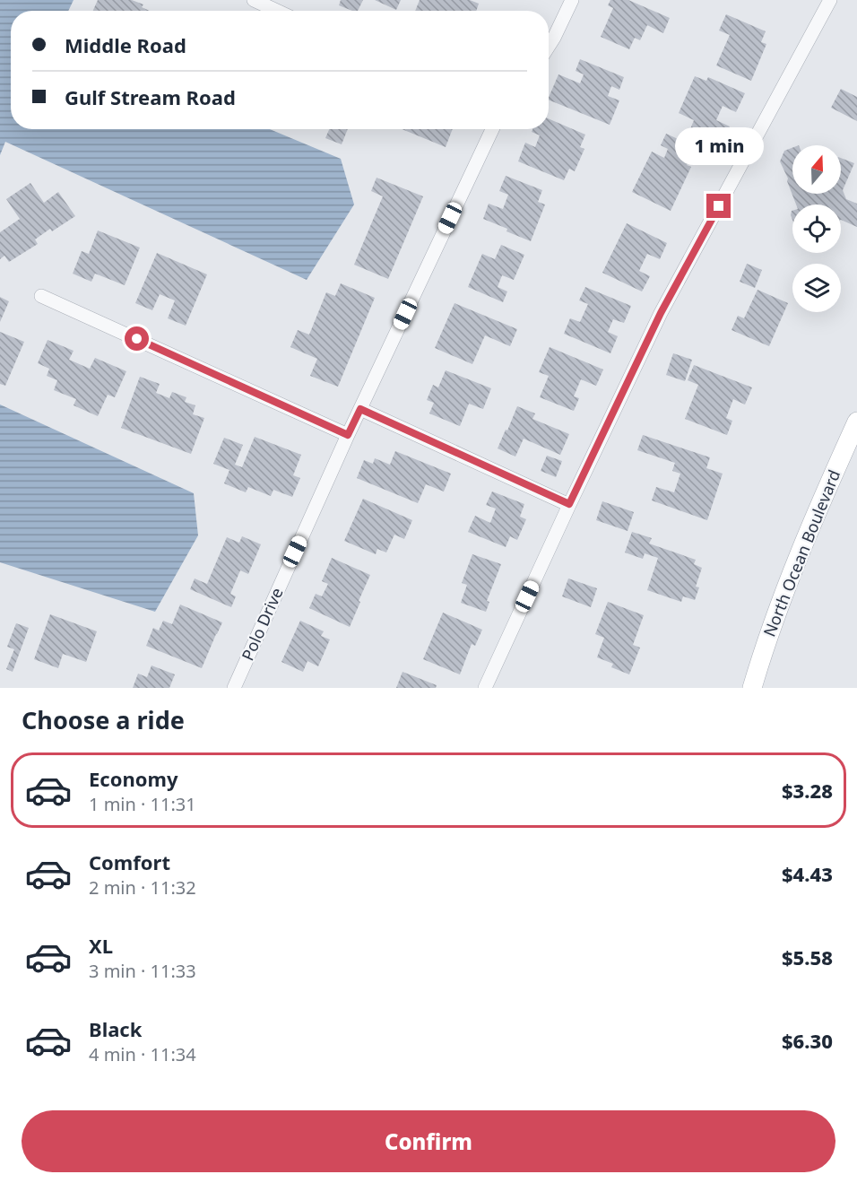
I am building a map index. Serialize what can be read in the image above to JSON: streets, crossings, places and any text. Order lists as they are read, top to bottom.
{
  "streets": {
    "main road": ["North Ocean Boulevard"],
    "street": ["Polo Drive"]
  },
  "north": "top",
  "page": {
    "banner": ["Middle Road", "Gulf Stream Road"],
    "bubble": "1 min",
    "heading": "Choose a ride",
    "list": [
      {
        "name": "Economy",
        "note": "1 min · 11:31",
        "value": "$3.28"
      },
      {
        "name": "Comfort",
        "note": "2 min · 11:32",
        "value": "$4.43"
      },
      {
        "name": "XL",
        "note": "3 min · 11:33",
        "value": "$5.58"
      },
      {
        "name": "Black",
        "note": "4 min · 11:34",
        "value": "$6.30"
      }
    ],
    "buttons": "Confirm"
  }
}
